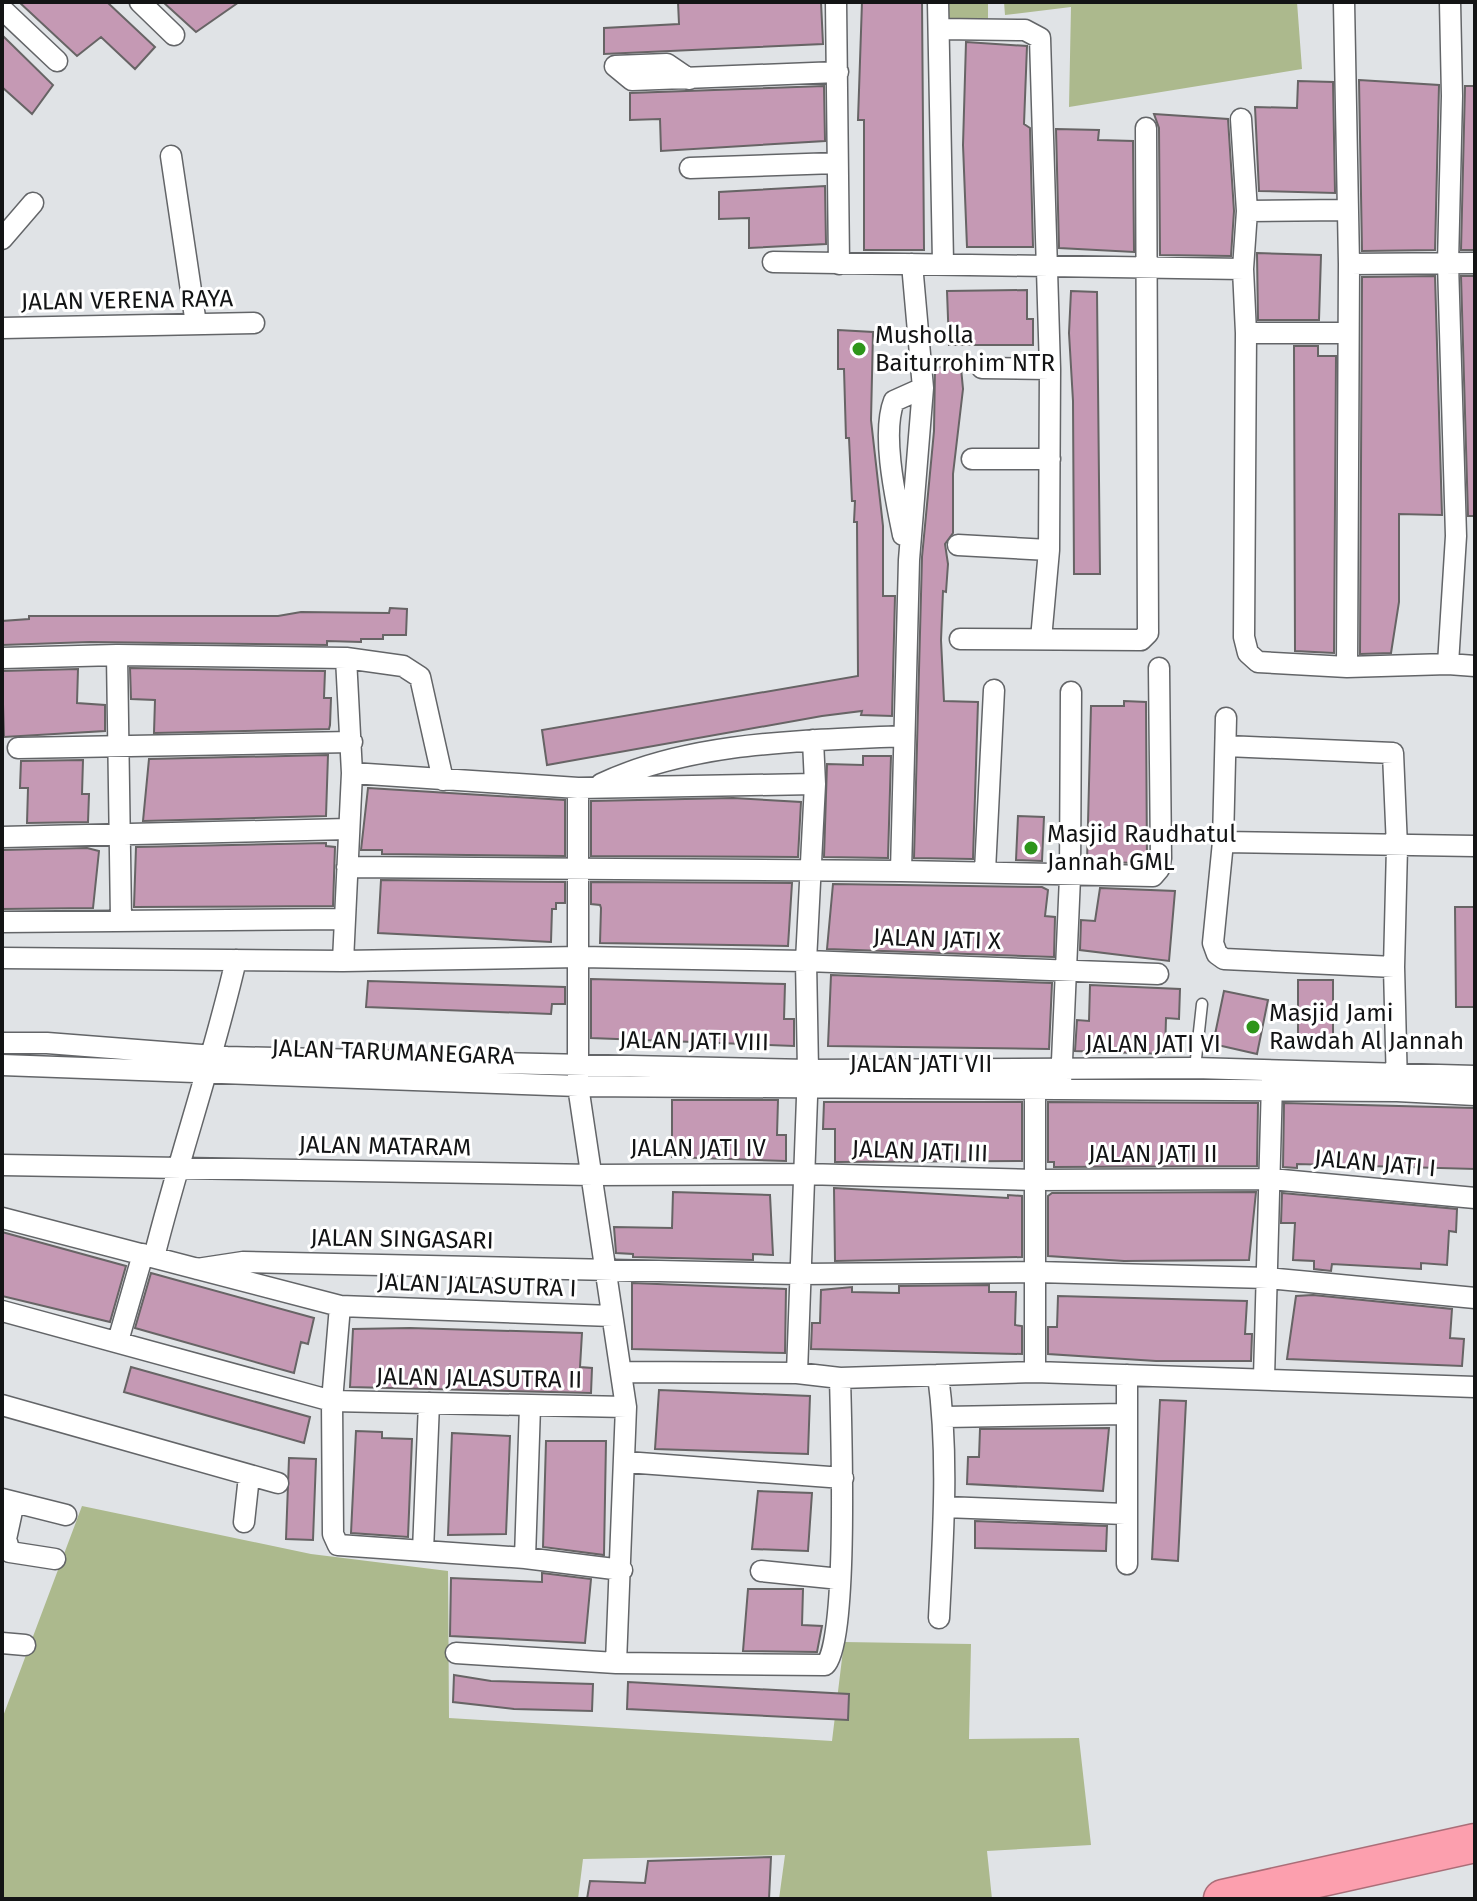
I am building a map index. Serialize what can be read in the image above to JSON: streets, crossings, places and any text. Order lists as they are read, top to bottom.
{
  "streets": {
    "street": [
      "JALAN VERENA RAYA",
      "JALAN JATI X",
      "JALAN JATI VIII",
      "JALAN JATI VI",
      "JALAN TARUMANEGARA",
      "JALAN JATI VII",
      "JALAN MATARAM",
      "JALAN JATI IV",
      "JALAN JATI III",
      "JALAN JATI II",
      "JALAN JATI I",
      "JALAN SINGASARI",
      "JALAN JALASUTRA I",
      "JALAN JALASUTRA II"
    ]
  },
  "crossings": [
    ["JALAN JATI VIII", "JALAN TARUMANEGARA"],
    ["JALAN JATI VIII", "JALAN JATI VII"],
    ["JALAN JATI VI", "JALAN JATI VII"],
    ["JALAN MATARAM", "JALAN JATI IV"],
    ["JALAN JATI IV", "JALAN JATI III"],
    ["JALAN JATI III", "JALAN JATI II"],
    ["JALAN JATI II", "JALAN JATI I"],
    ["JALAN SINGASARI", "JALAN JALASUTRA I"]
  ],
  "places": ["Musholla Baiturrohim NTR", "Masjid Raudhatul Jannah GML", "Masjid Jami Rawdah Al Jannah"]
}
